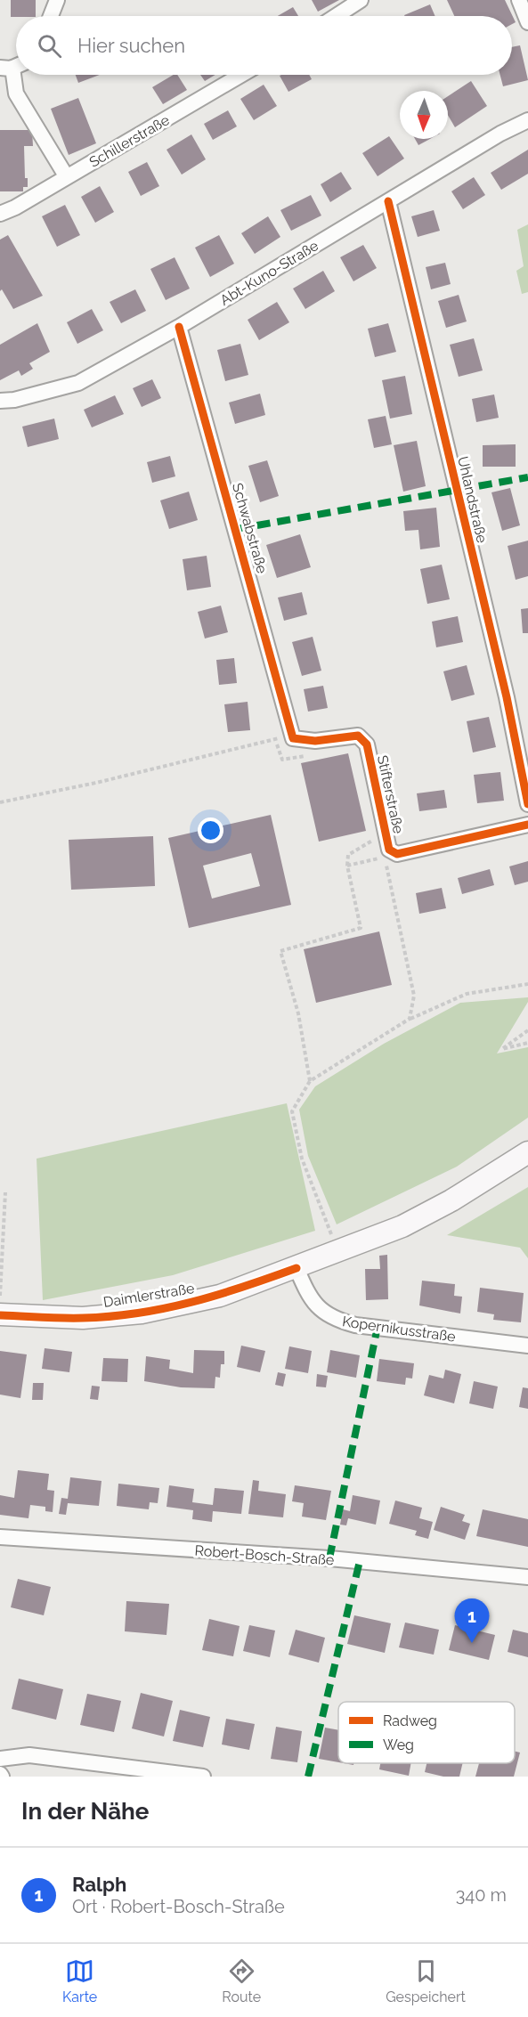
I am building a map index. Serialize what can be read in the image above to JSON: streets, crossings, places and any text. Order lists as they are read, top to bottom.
{
  "streets": {
    "main road": ["Daimlerstraße"],
    "street": [
      "Schillerstraße",
      "Abt-Kuno-Straße",
      "Uhlandstraße",
      "Schwabstraße",
      "Stifterstraße",
      "Kopernikusstraße",
      "Robert-Bosch-Straße"
    ]
  },
  "crossings": [
    ["Abt-Kuno-Straße", "Uhlandstraße"],
    ["Abt-Kuno-Straße", "Schwabstraße"],
    ["Schwabstraße", "Stifterstraße"],
    ["Daimlerstraße", "Kopernikusstraße"]
  ],
  "legend": ["Radweg", "Weg"],
  "north": "bottom",
  "page": {
    "search": "Hier suchen",
    "pins": "1",
    "heading": "In der Nähe",
    "list": [
      {
        "mark": "1",
        "name": "Ralph",
        "note": "Ort · Robert-Bosch-Straße",
        "value": "340 m"
      }
    ],
    "nav": ["Karte", "Route", "Gespeichert"]
  }
}
